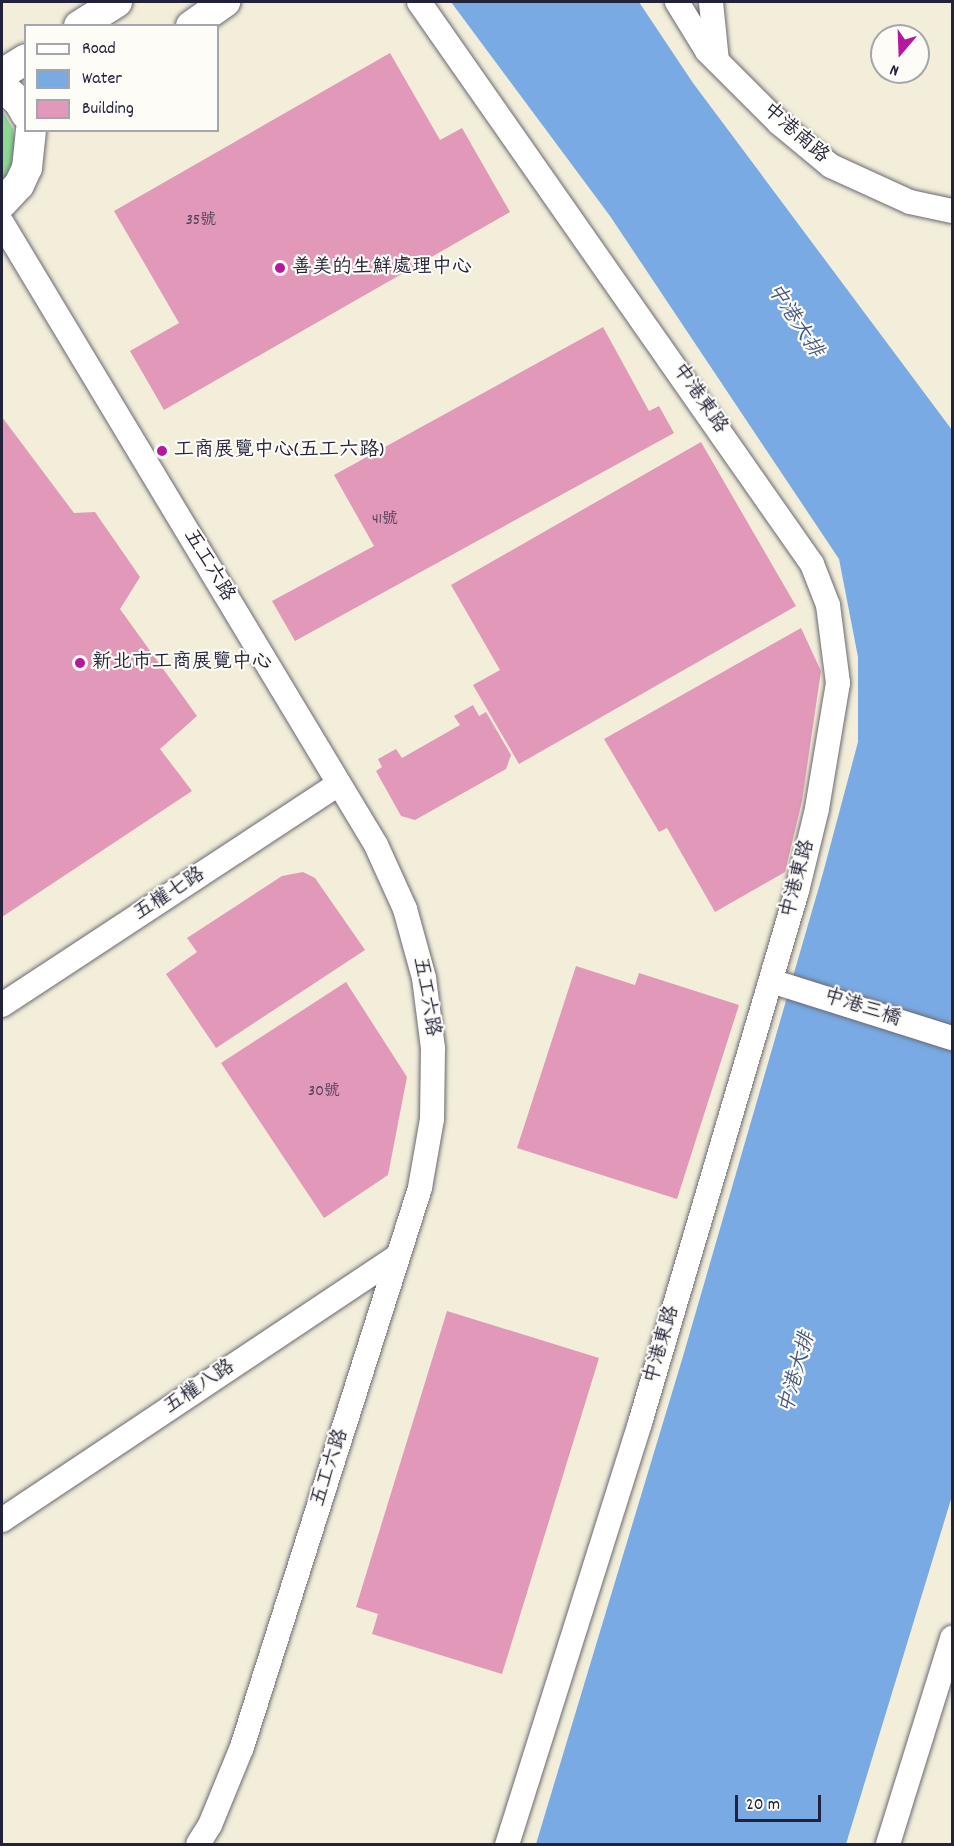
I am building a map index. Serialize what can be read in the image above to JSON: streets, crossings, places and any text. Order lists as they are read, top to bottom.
{
  "streets": {
    "street": [
      "中港南路",
      "中港東路",
      "五工六路",
      "五權七路",
      "中港三橋",
      "五權八路"
    ]
  },
  "crossings": [
    ["中港東路", "中港三橋"],
    ["五工六路", "五權七路"],
    ["五工六路", "五權八路"]
  ],
  "water": ["中港大排"],
  "places": ["善美的生鮮處理中心", "工商展覽中心(五工六路)", "新北市工商展覽中心"],
  "house_numbers": ["35號", "41號", "30號"],
  "legend": ["Road", "Water", "Building"],
  "scale_bar": "20 m",
  "north": "bottom"
}
